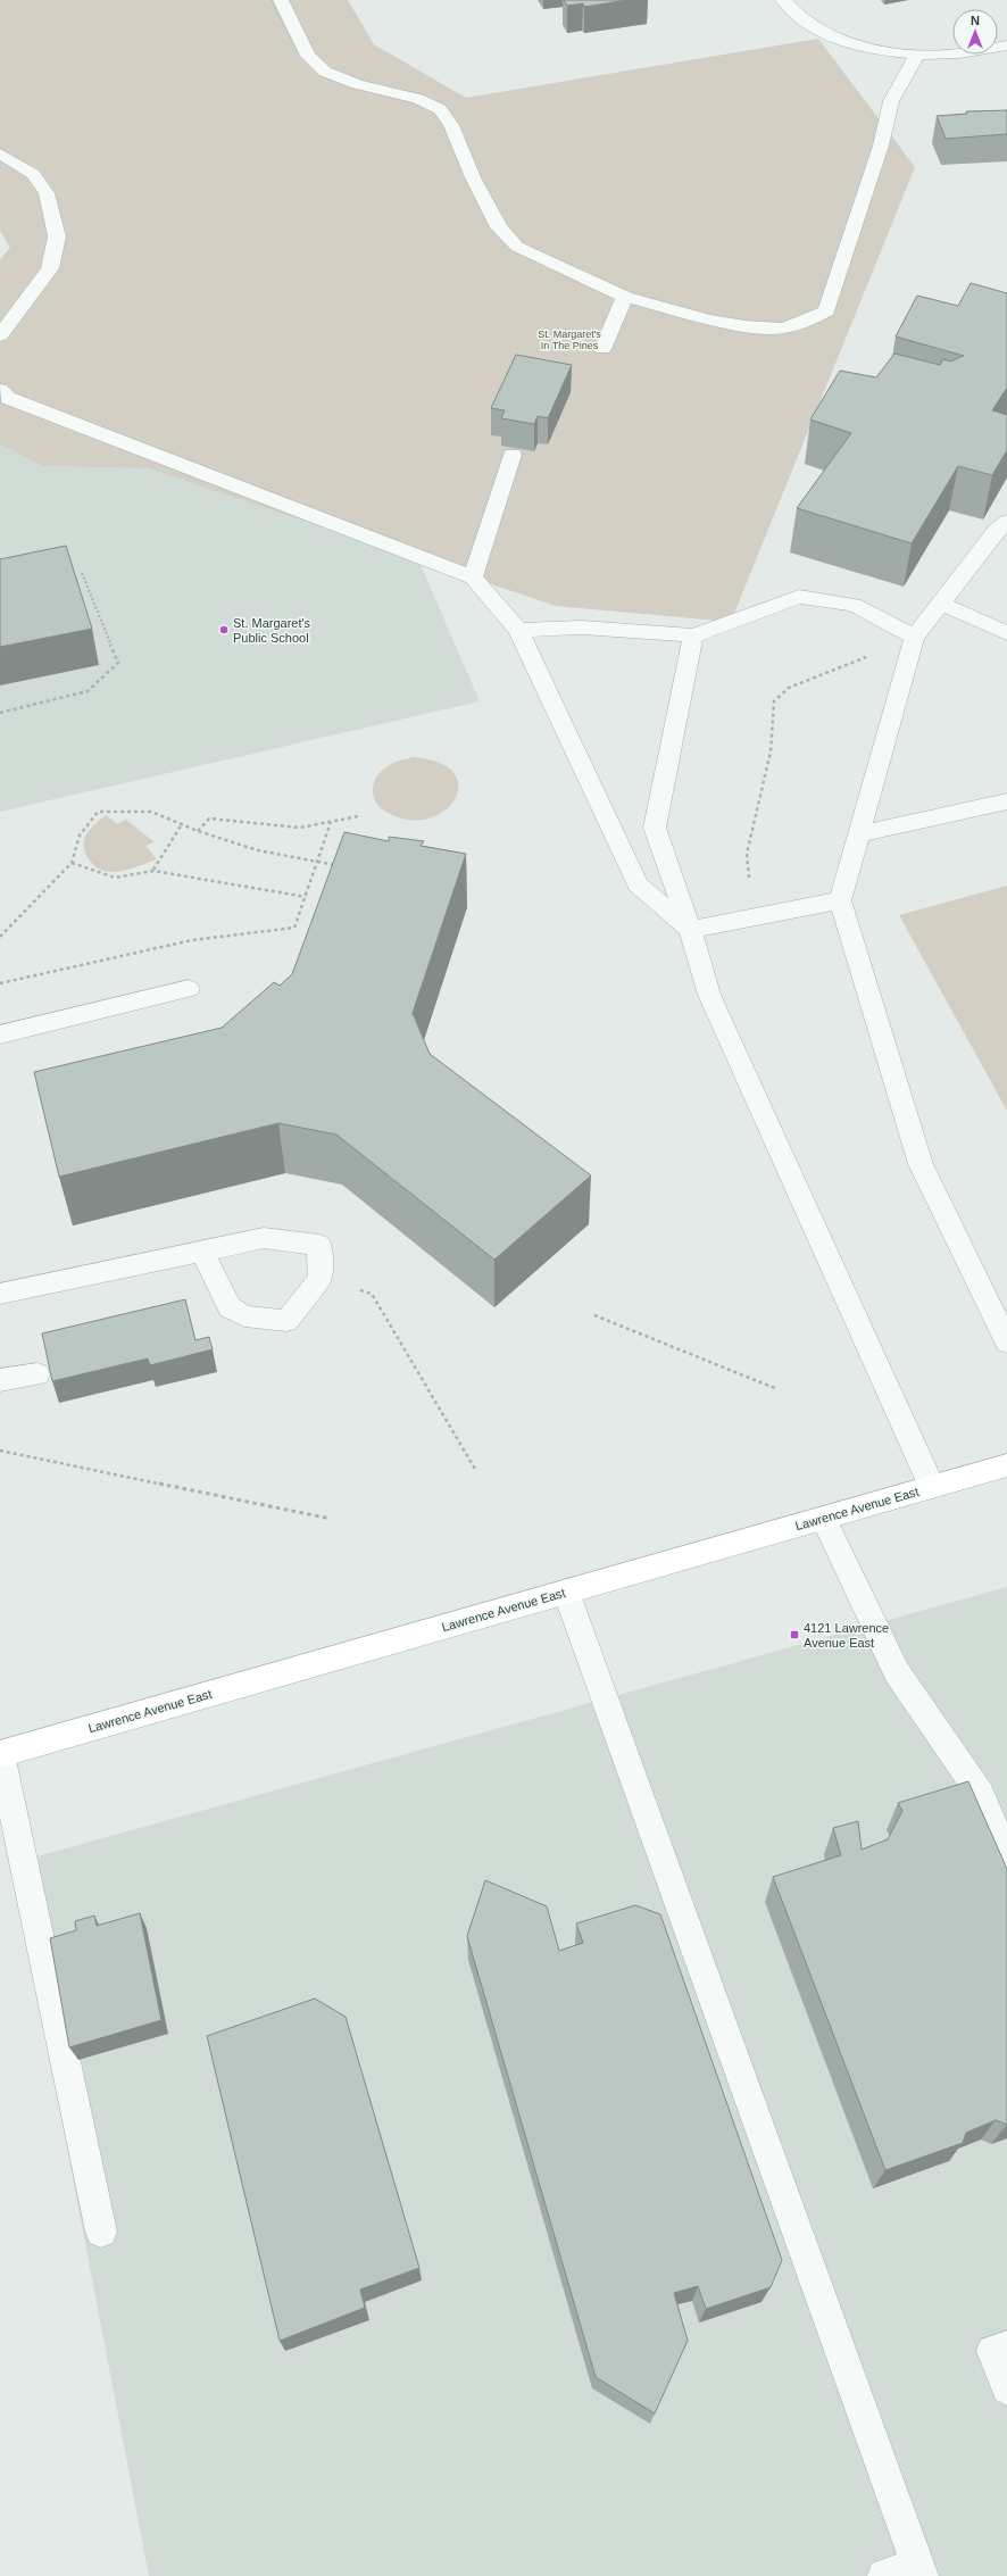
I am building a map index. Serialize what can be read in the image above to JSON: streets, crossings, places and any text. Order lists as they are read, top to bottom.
{
  "streets": {
    "main road": ["Lawrence Avenue East"]
  },
  "parks": ["St. Margaret's In The Pines"],
  "places": {
    "other": ["St. Margaret's Public School"],
    "transit": ["4121 Lawrence Avenue East"]
  },
  "north": "top"
}
